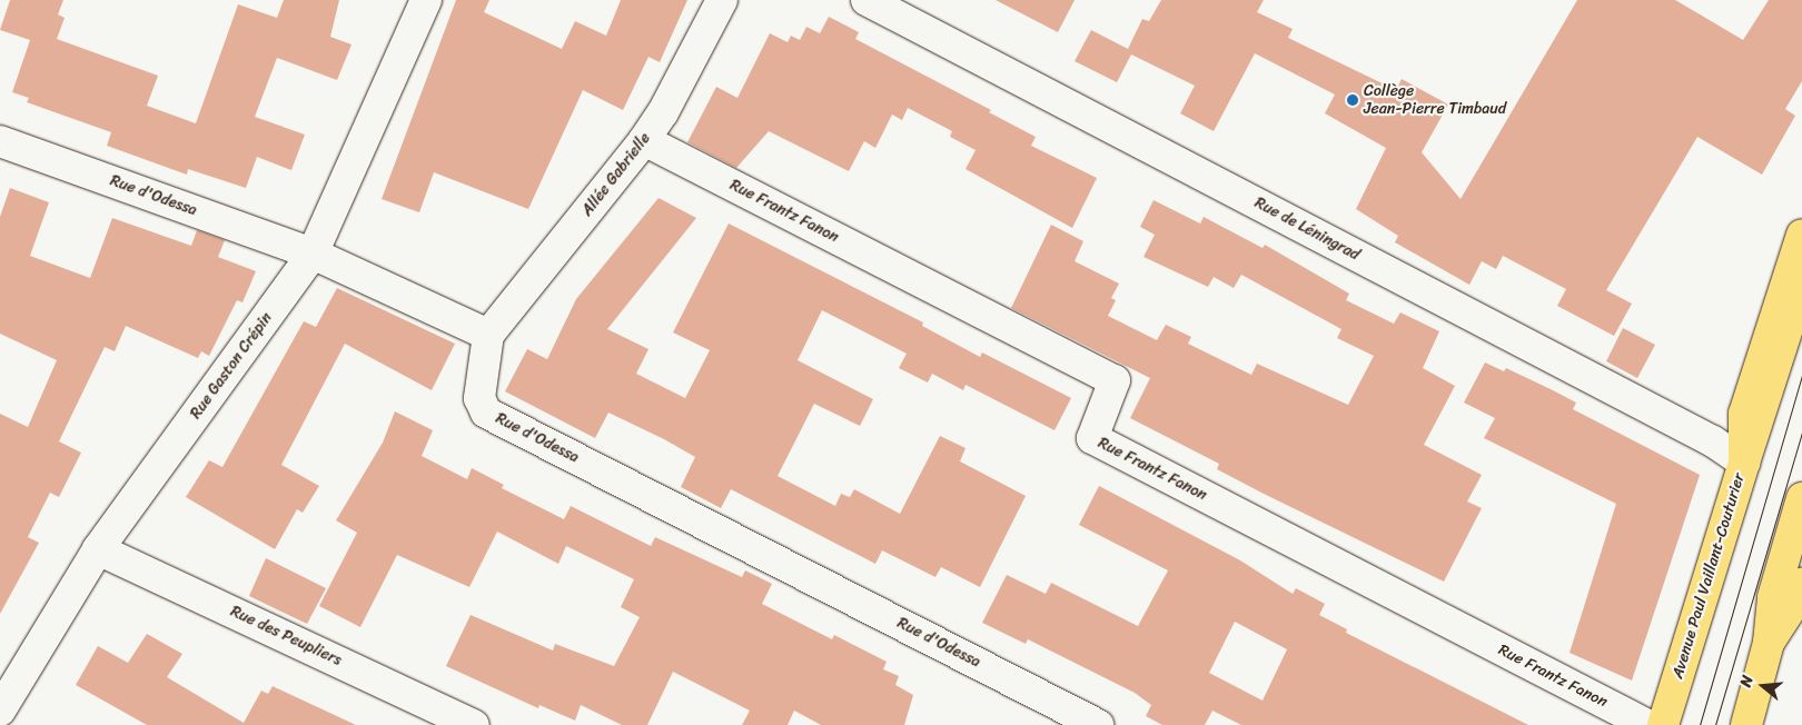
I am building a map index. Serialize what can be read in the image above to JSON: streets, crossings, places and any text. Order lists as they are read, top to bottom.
{
  "streets": {
    "main road": ["Avenue Paul Vaillant-Couturier"],
    "street": [
      "Allée Gabrielle",
      "Rue d'Odessa",
      "Rue Frantz Fanon",
      "Rue de Léningrad",
      "Rue Gaston Crépin",
      "Rue des Peupliers"
    ]
  },
  "crossings": [
    ["Allée Gabrielle", "Rue d'Odessa"],
    ["Allée Gabrielle", "Rue Frantz Fanon"],
    ["Rue d'Odessa", "Rue Gaston Crépin"],
    ["Rue de Léningrad", "Avenue Paul Vaillant-Couturier"],
    ["Rue Gaston Crépin", "Rue des Peupliers"]
  ],
  "places": ["Collège Jean-Pierre Timbaud"],
  "north": "left"
}
